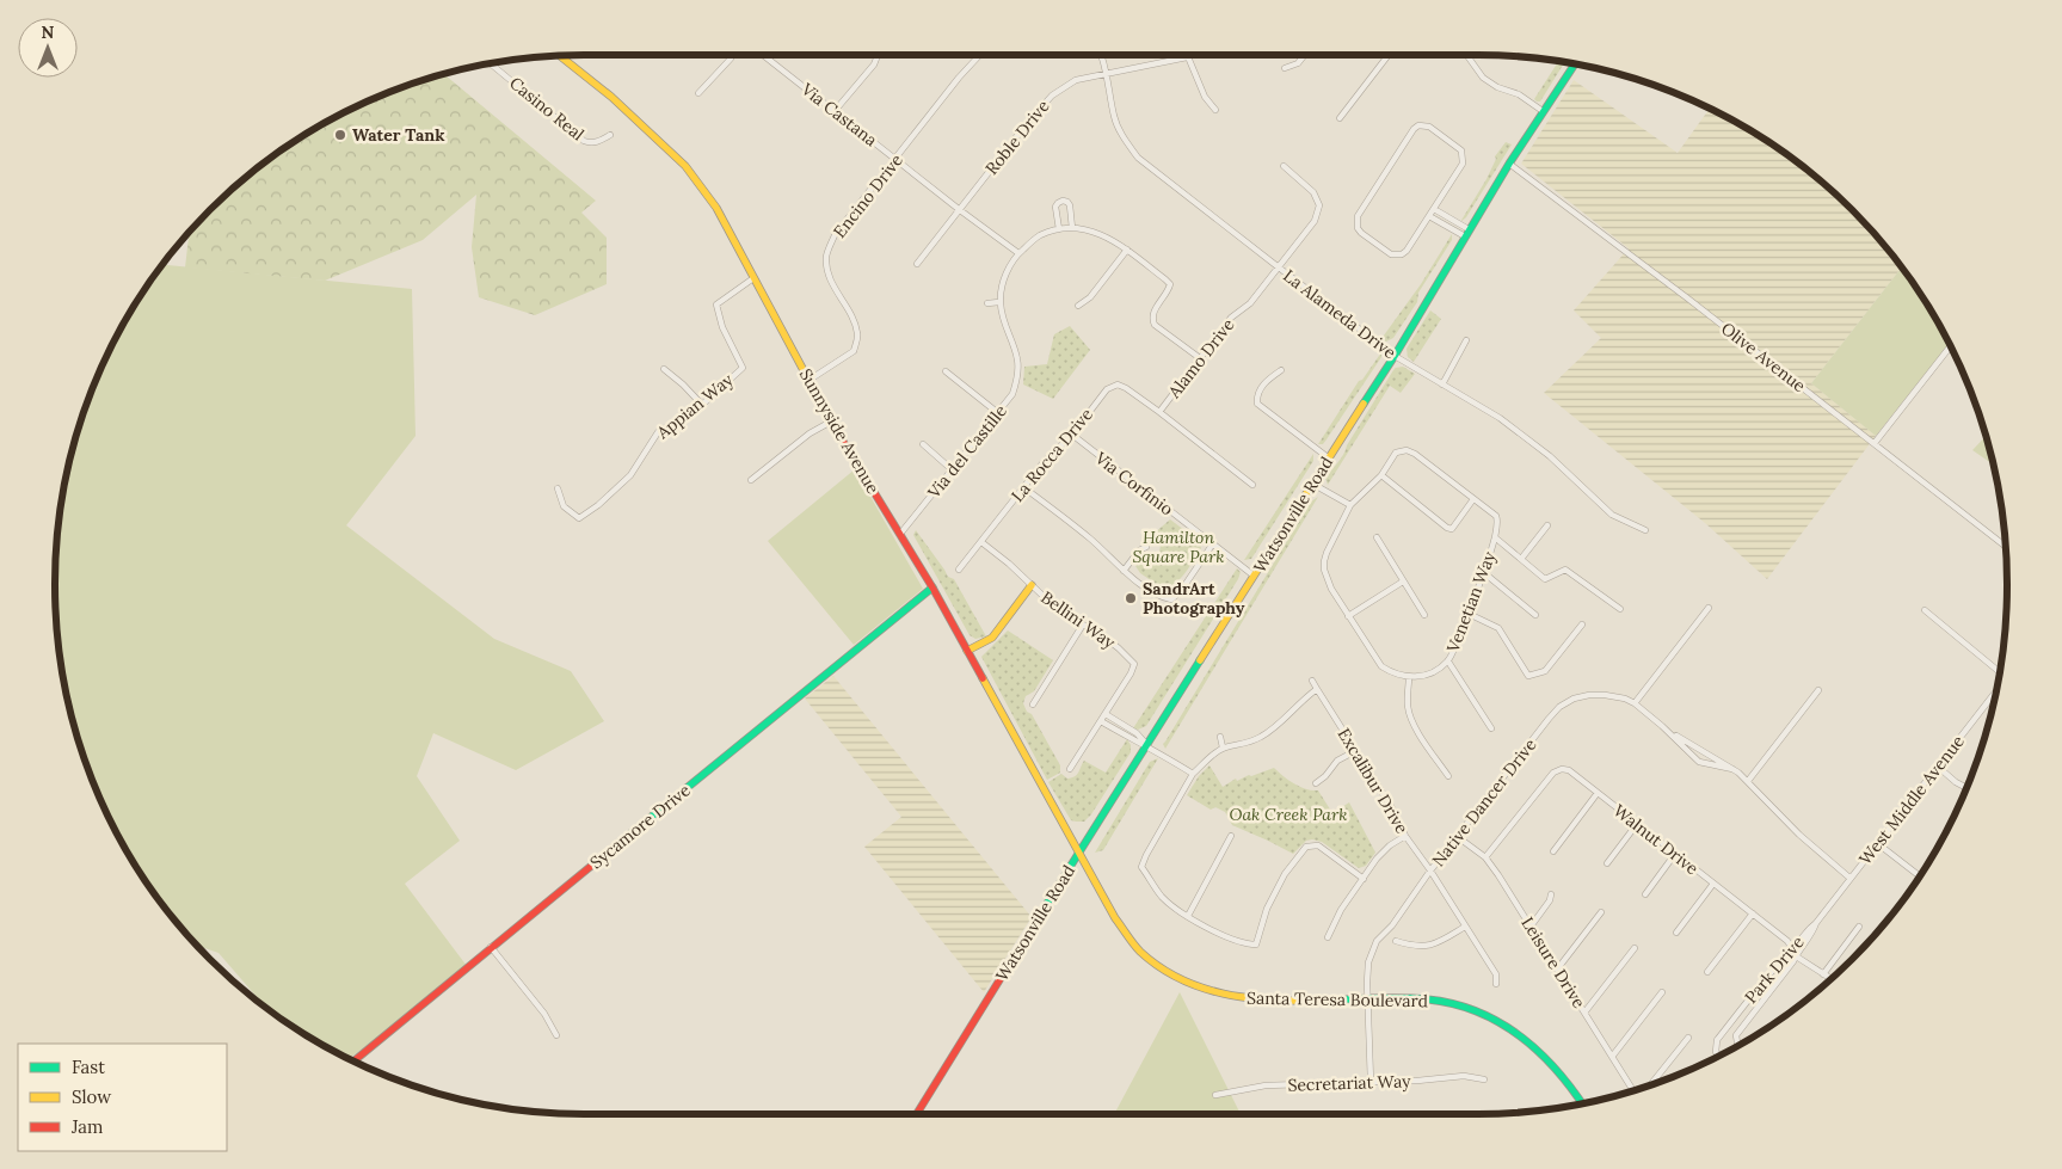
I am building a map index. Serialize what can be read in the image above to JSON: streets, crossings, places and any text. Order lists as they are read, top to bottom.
{
  "streets": {
    "main road": [
      "Sunnyside Avenue",
      "Watsonville Road",
      "Sycamore Drive",
      "Santa Teresa Boulevard"
    ],
    "street": [
      "Casino Real",
      "Via Castana",
      "Roble Drive",
      "Encino Drive",
      "La Alameda Drive",
      "Olive Avenue",
      "Alamo Drive",
      "Appian Way",
      "Via del Castille",
      "La Rocca Drive",
      "Via Corfinio",
      "Venetian Way",
      "Bellini Way",
      "Excalibur Drive",
      "West Middle Avenue",
      "Native Dancer Drive",
      "Walnut Drive",
      "Leisure Drive",
      "Park Drive",
      "Secretariat Way"
    ]
  },
  "crossings": [
    ["Via Castana", "Roble Drive"],
    ["Via Castana", "Encino Drive"],
    ["Via Castana", "Via del Castille"],
    ["Roble Drive", "La Alameda Drive"],
    ["Encino Drive", "Sunnyside Avenue"],
    ["La Alameda Drive", "Alamo Drive"],
    ["La Alameda Drive", "Watsonville Road"],
    ["Olive Avenue", "Watsonville Road"],
    ["Alamo Drive", "Via del Castille"],
    ["Alamo Drive", "La Rocca Drive"],
    ["Appian Way", "Sunnyside Avenue"],
    ["Sunnyside Avenue", "Via del Castille"],
    ["Sunnyside Avenue", "Watsonville Road"],
    ["Sunnyside Avenue", "Sycamore Drive"],
    ["Sunnyside Avenue", "Santa Teresa Boulevard"],
    ["La Rocca Drive", "Via Corfinio"],
    ["La Rocca Drive", "Bellini Way"],
    ["Via Corfinio", "Watsonville Road"],
    ["Watsonville Road", "Santa Teresa Boulevard"],
    ["Excalibur Drive", "Native Dancer Drive"],
    ["West Middle Avenue", "Native Dancer Drive"],
    ["West Middle Avenue", "Park Drive"],
    ["Native Dancer Drive", "Leisure Drive"],
    ["Native Dancer Drive", "Santa Teresa Boulevard"],
    ["Native Dancer Drive", "Secretariat Way"],
    ["Walnut Drive", "Leisure Drive"],
    ["Walnut Drive", "Park Drive"]
  ],
  "parks": ["Hamilton Square Park", "Oak Creek Park"],
  "places": ["Water Tank", "SandrArt Photography"],
  "legend": ["Fast", "Slow", "Jam"],
  "north": "top"
}
